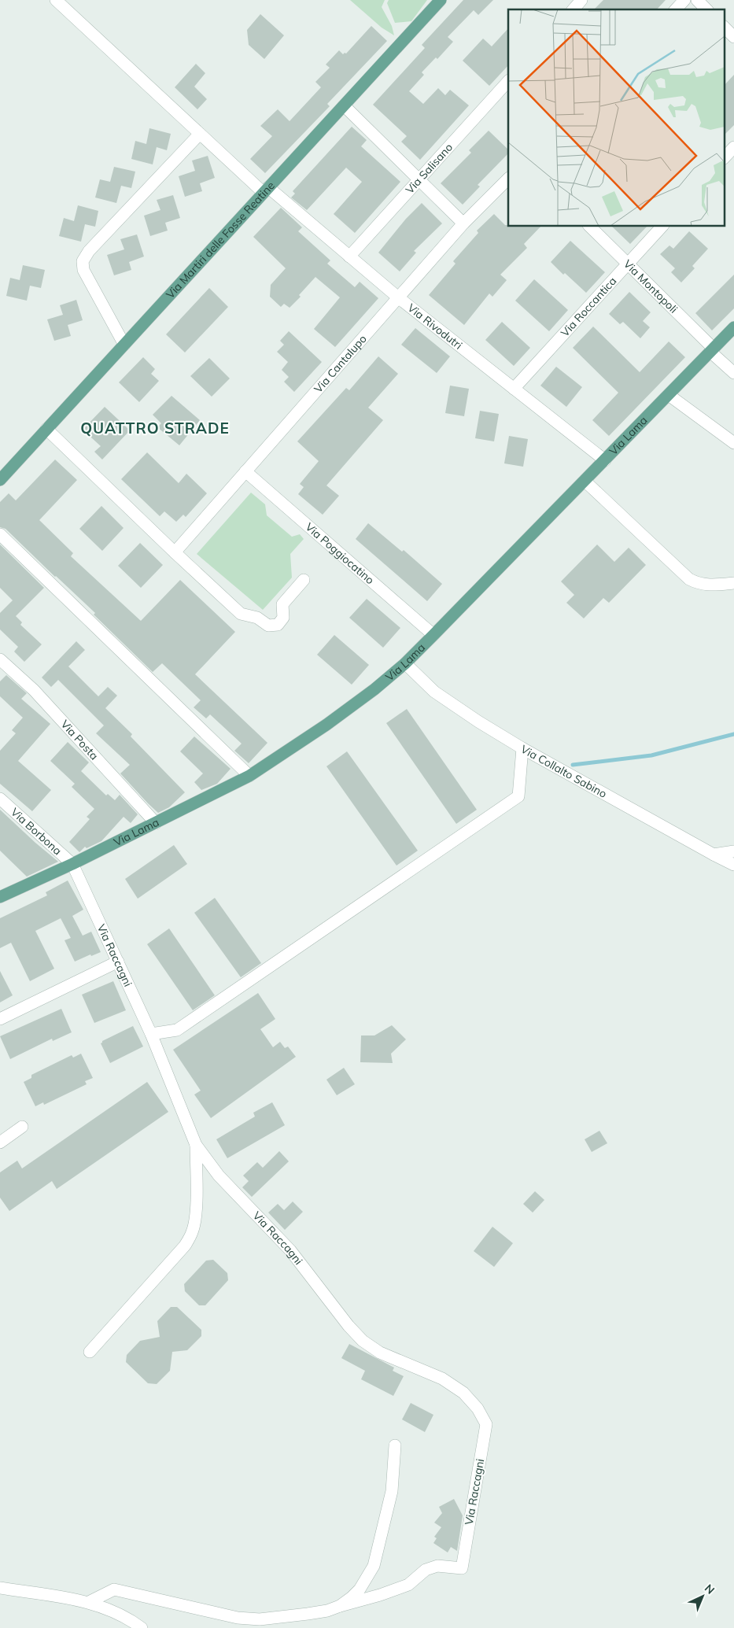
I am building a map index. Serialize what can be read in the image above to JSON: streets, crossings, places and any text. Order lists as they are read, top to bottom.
{
  "streets": {
    "main road": ["Via Martiri delle Fosse Reatine", "Via Lama"],
    "street": [
      "Via Salisano",
      "Via Montopoli",
      "Via Roccantica",
      "Via Rivodutri",
      "Via Cantalupo",
      "Via Poggiocatino",
      "Via Posta",
      "Via Collalto Sabino",
      "Via Borbona",
      "Via Raccagni"
    ]
  },
  "crossings": [
    ["Via Salisano", "Via Rivodutri"],
    ["Via Martiri delle Fosse Reatine", "Via Rivodutri"],
    ["Via Montopoli", "Via Roccantica"],
    ["Via Montopoli", "Via Lama"],
    ["Via Roccantica", "Via Rivodutri"],
    ["Via Rivodutri", "Via Cantalupo"],
    ["Via Rivodutri", "Via Lama"],
    ["Via Cantalupo", "Via Poggiocatino"],
    ["Via Lama", "Via Poggiocatino"],
    ["Via Lama", "Via Posta"],
    ["Via Lama", "Via Collalto Sabino"],
    ["Via Lama", "Via Borbona"],
    ["Via Lama", "Via Raccagni"],
    ["Via Borbona", "Via Raccagni"]
  ],
  "districts": ["QUATTRO STRADE"],
  "north": "top right"
}
